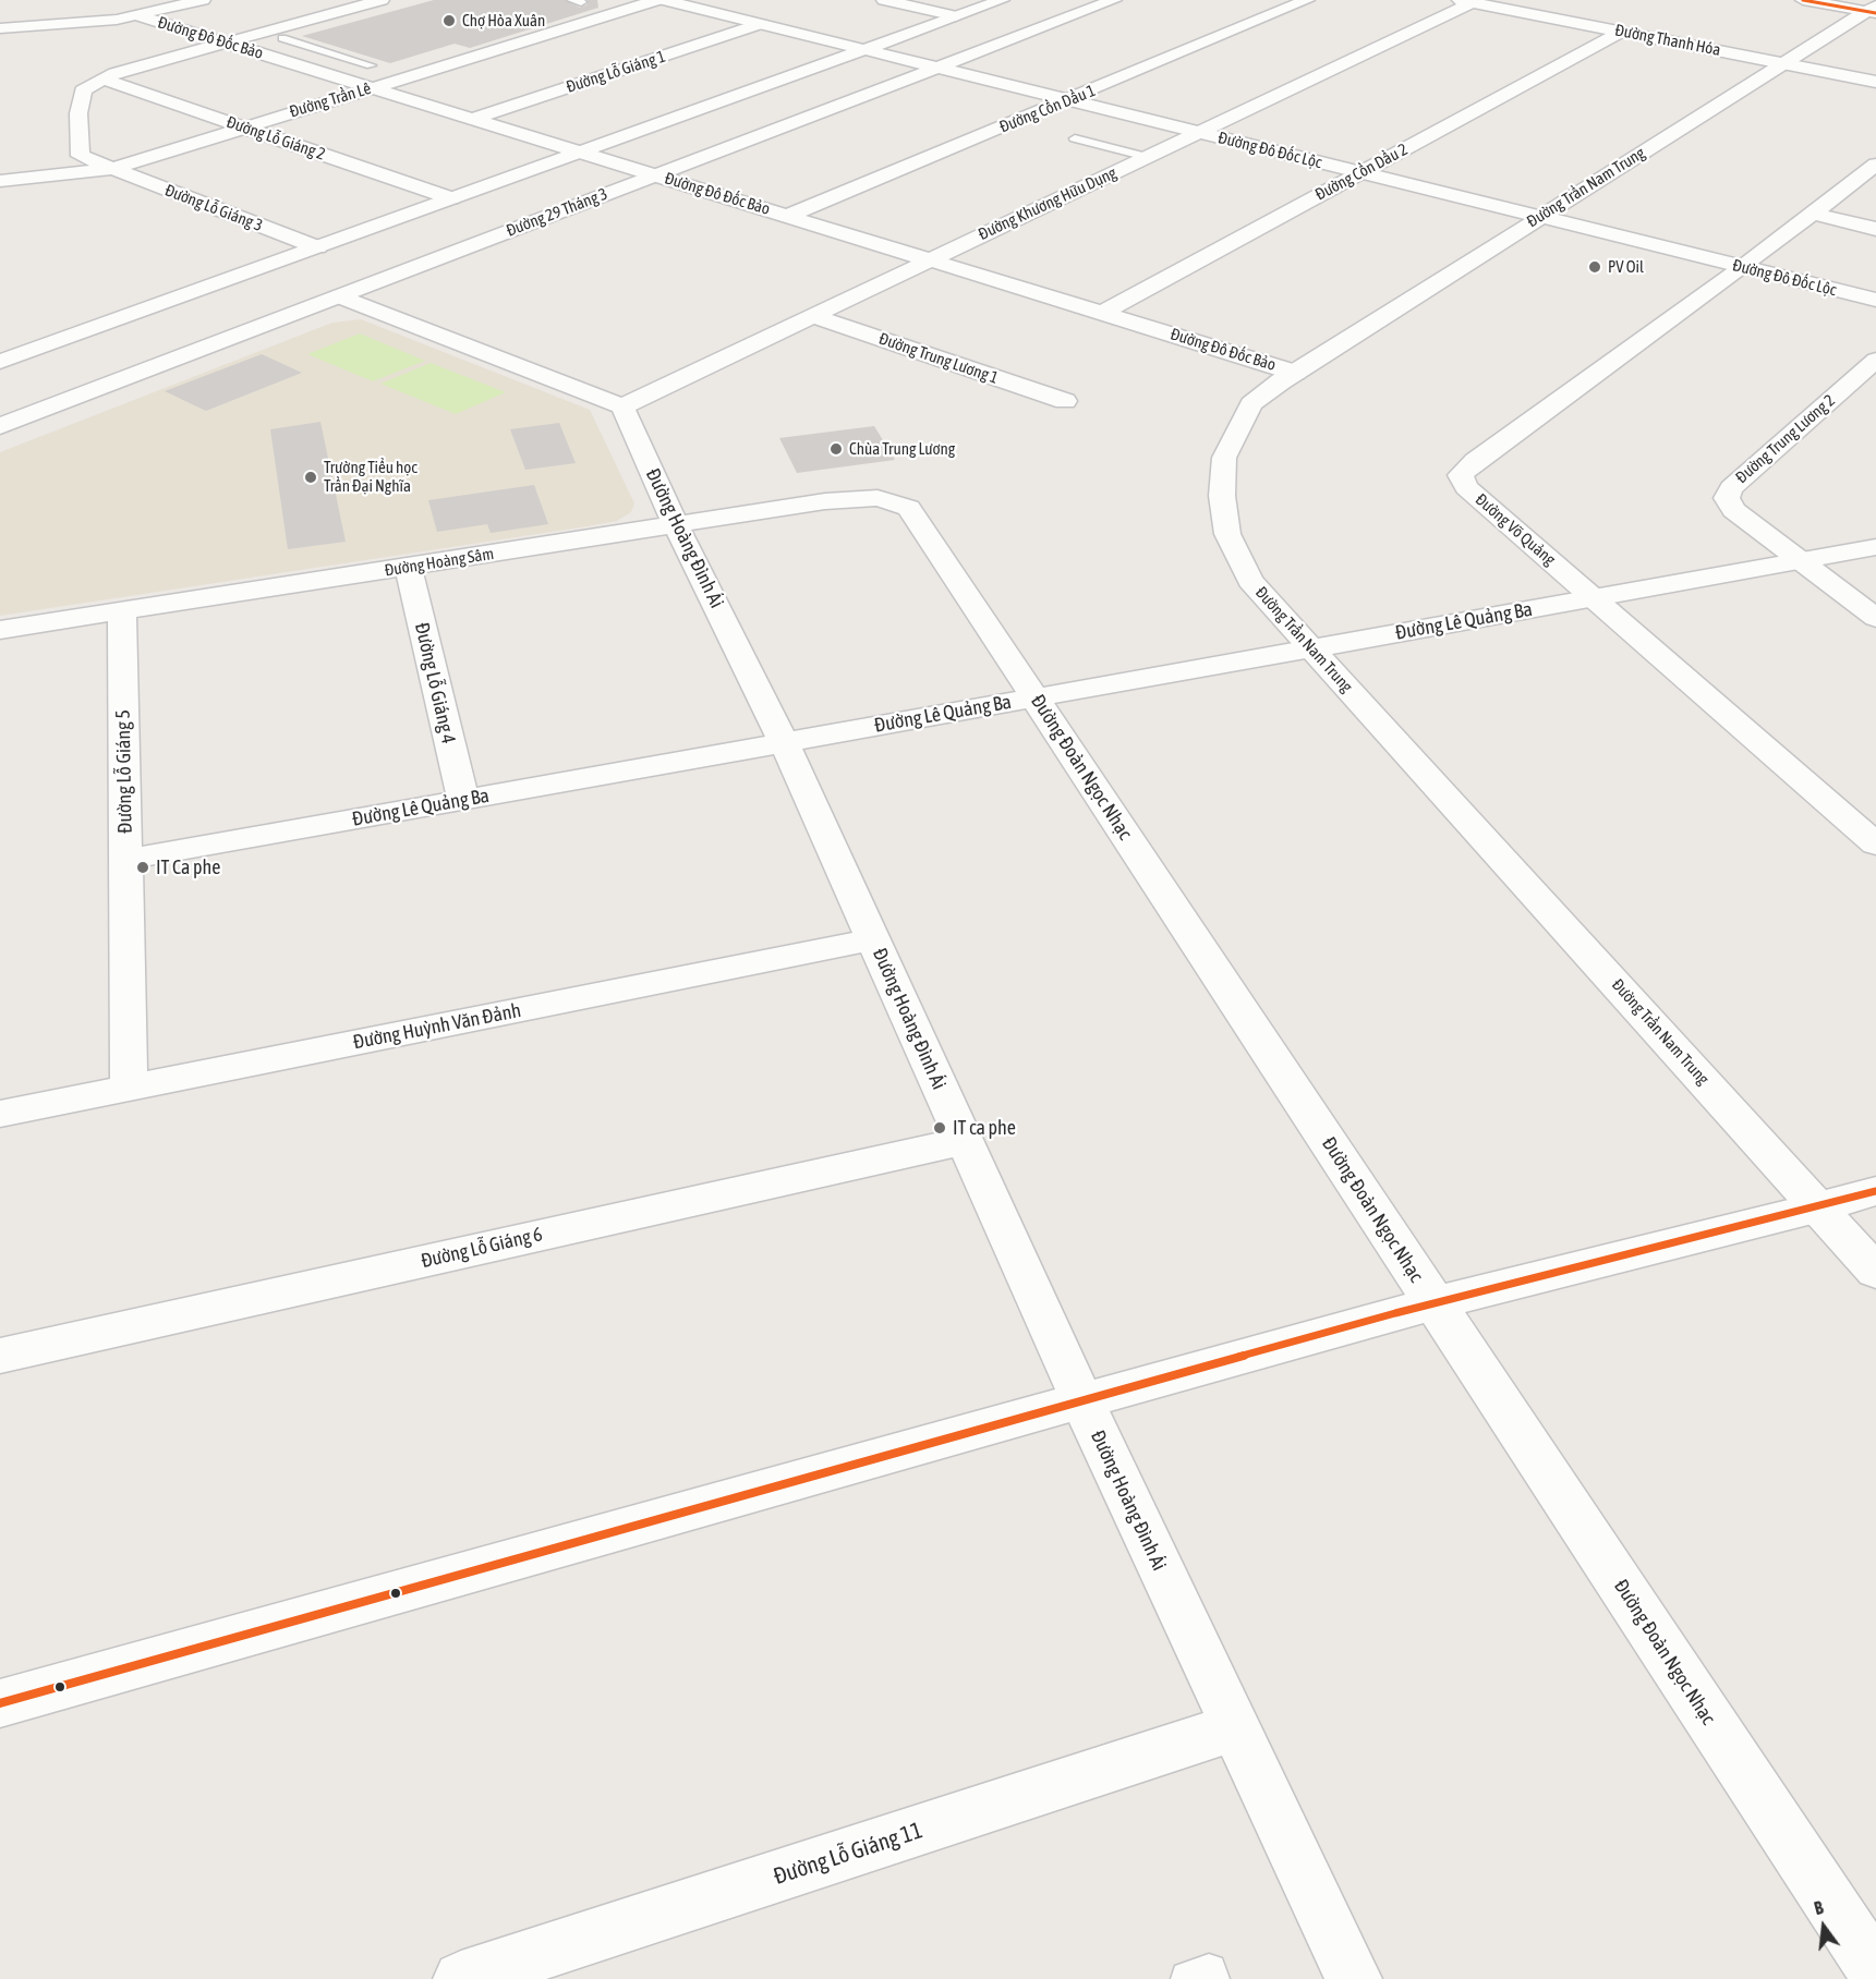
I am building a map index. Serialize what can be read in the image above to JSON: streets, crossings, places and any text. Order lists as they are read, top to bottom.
{
  "streets": {
    "street": [
      "Đường Đô Đốc Bảo",
      "Đường Thanh Hóa",
      "Đường Lỗ Giáng 1",
      "Đường Trần Lê",
      "Đường Cồn Dầu 1",
      "Đường Lỗ Giáng 2",
      "Đường Đô Đốc Lộc",
      "Đường Cồn Dầu 2",
      "Đường Trần Nam Trung",
      "Đường Khương Hữu Dụng",
      "Đường Lỗ Giáng 3",
      "Đường 29 Tháng 3",
      "Đường Trung Lương 1",
      "Đường Trung Lương 2",
      "Đường Võ Quảng",
      "Đường Hoàng Đình Ái",
      "Đường Hoàng Sâm",
      "Đường Lê Quảng Ba",
      "Đường Lỗ Giáng 4",
      "Đường Đoàn Ngọc Nhạc",
      "Đường Lỗ Giáng 5",
      "Đường Huỳnh Văn Đảnh",
      "Đường Lỗ Giáng 6",
      "Đường Lỗ Giáng 11"
    ]
  },
  "crossings": [
    ["Đường Đô Đốc Bảo", "Đường Lỗ Giáng 1"],
    ["Đường Đô Đốc Bảo", "Đường Trần Lê"],
    ["Đường Đô Đốc Bảo", "Đường Cồn Dầu 1"],
    ["Đường Đô Đốc Bảo", "Đường Cồn Dầu 2"],
    ["Đường Đô Đốc Bảo", "Đường Trần Nam Trung"],
    ["Đường Đô Đốc Bảo", "Đường Khương Hữu Dụng"],
    ["Đường Đô Đốc Bảo", "Đường 29 Tháng 3"],
    ["Đường Thanh Hóa", "Đường Cồn Dầu 2"],
    ["Đường Thanh Hóa", "Đường Trần Nam Trung"],
    ["Đường Thanh Hóa", "Đường Khương Hữu Dụng"],
    ["Đường Lỗ Giáng 1", "Đường Đô Đốc Lộc"],
    ["Đường Trần Lê", "Đường Lỗ Giáng 2"],
    ["Đường Trần Lê", "Đường Lỗ Giáng 3"],
    ["Đường Cồn Dầu 1", "Đường Đô Đốc Lộc"],
    ["Đường Lỗ Giáng 2", "Đường Lỗ Giáng 3"],
    ["Đường Đô Đốc Lộc", "Đường Cồn Dầu 2"],
    ["Đường Đô Đốc Lộc", "Đường Trần Nam Trung"],
    ["Đường Đô Đốc Lộc", "Đường Khương Hữu Dụng"],
    ["Đường Đô Đốc Lộc", "Đường 29 Tháng 3"],
    ["Đường Đô Đốc Lộc", "Đường Võ Quảng"],
    ["Đường Trần Nam Trung", "Đường Lê Quảng Ba"],
    ["Đường Khương Hữu Dụng", "Đường Trung Lương 1"],
    ["Đường Khương Hữu Dụng", "Đường Hoàng Đình Ái"],
    ["Đường Trung Lương 2", "Đường Lê Quảng Ba"],
    ["Đường Võ Quảng", "Đường Lê Quảng Ba"],
    ["Đường Hoàng Đình Ái", "Đường Hoàng Sâm"],
    ["Đường Hoàng Đình Ái", "Đường Lê Quảng Ba"],
    ["Đường Hoàng Đình Ái", "Đường Huỳnh Văn Đảnh"],
    ["Đường Hoàng Đình Ái", "Đường Lỗ Giáng 6"],
    ["Đường Hoàng Đình Ái", "Đường Lỗ Giáng 11"],
    ["Đường Hoàng Sâm", "Đường Lỗ Giáng 4"],
    ["Đường Hoàng Sâm", "Đường Đoàn Ngọc Nhạc"],
    ["Đường Hoàng Sâm", "Đường Lỗ Giáng 5"],
    ["Đường Lê Quảng Ba", "Đường Lỗ Giáng 4"],
    ["Đường Lê Quảng Ba", "Đường Đoàn Ngọc Nhạc"],
    ["Đường Lê Quảng Ba", "Đường Lỗ Giáng 5"],
    ["Đường Lỗ Giáng 5", "Đường Huỳnh Văn Đảnh"]
  ],
  "places": [
    "Chợ Hòa Xuân",
    "PV Oil",
    "Chùa Trung Lương",
    "Trường Tiểu học Trần Đại Nghĩa",
    "IT Ca phe",
    "IT ca phe"
  ],
  "north": "top"
}
